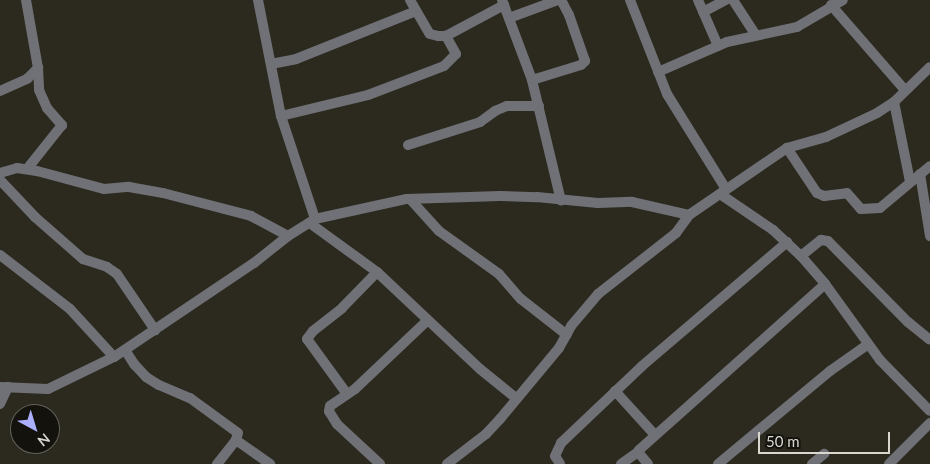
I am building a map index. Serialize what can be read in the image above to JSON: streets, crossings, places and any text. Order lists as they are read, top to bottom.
{
  "scale_bar": "50 m",
  "north": "bottom right"
}
